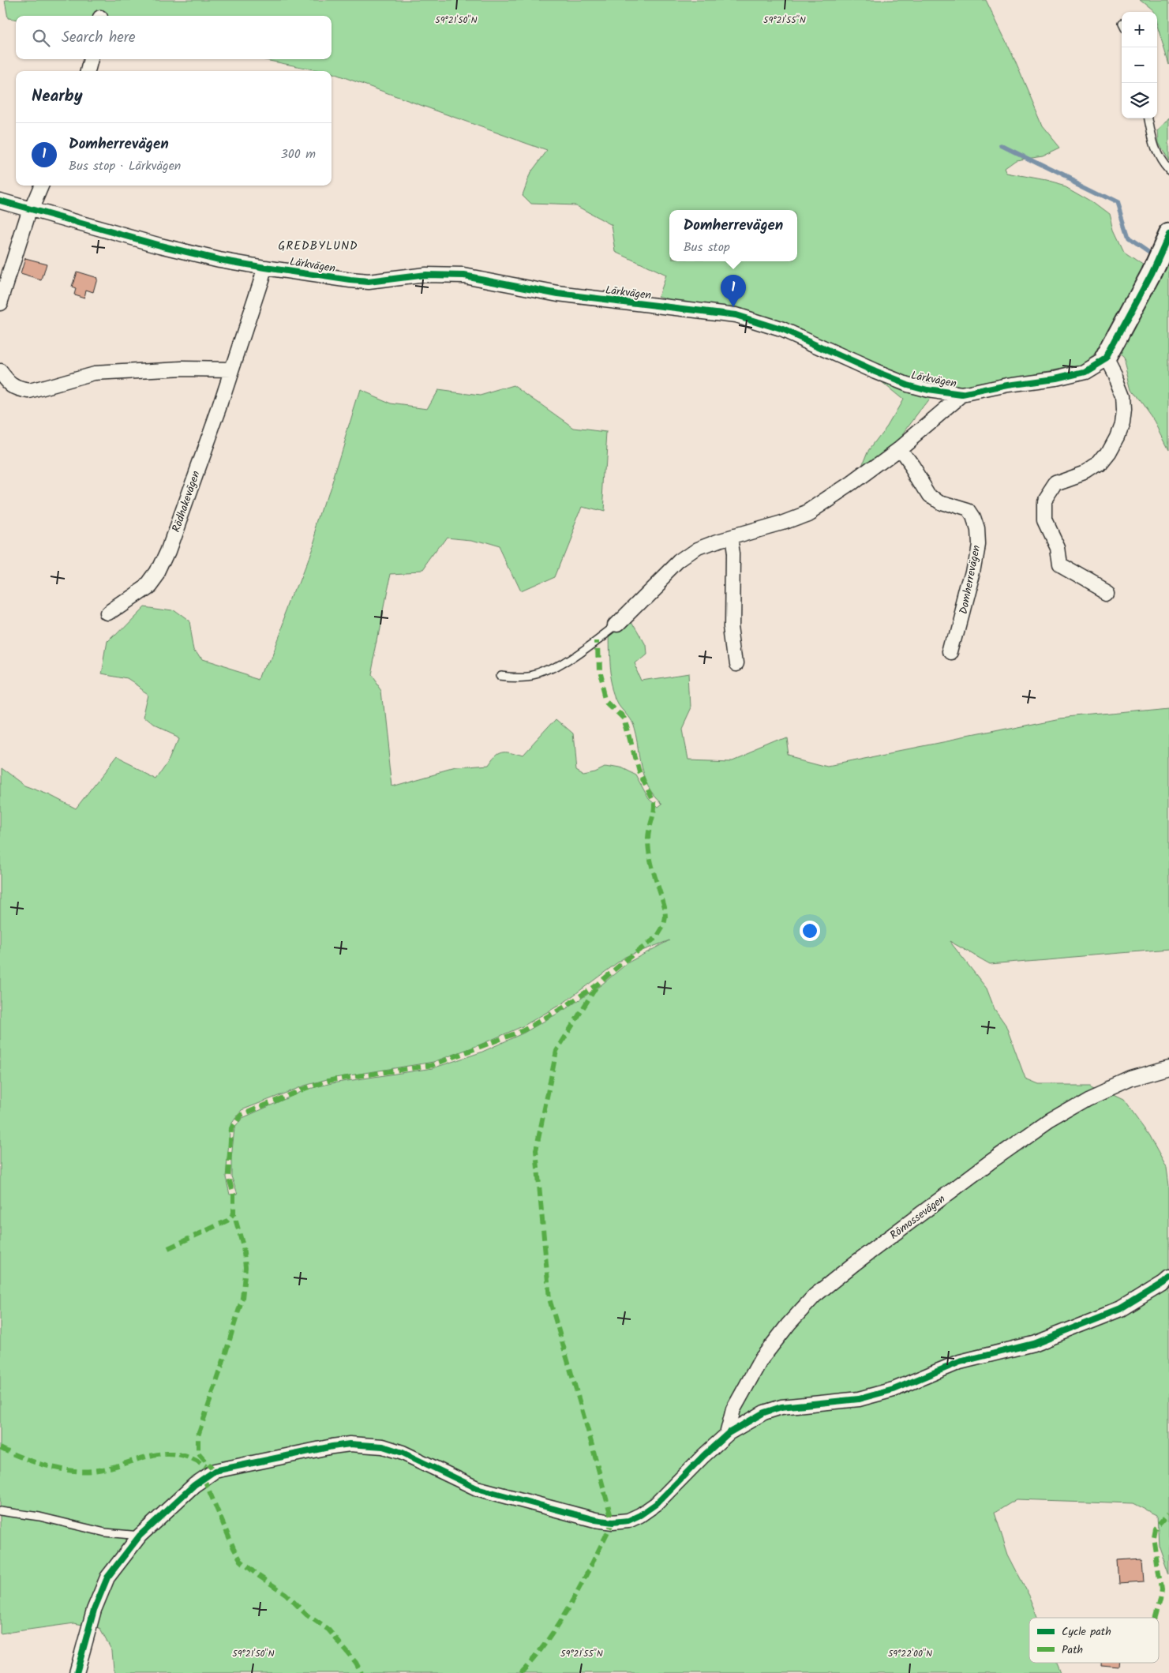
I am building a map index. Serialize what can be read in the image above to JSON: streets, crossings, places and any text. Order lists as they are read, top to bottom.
{
  "streets": {
    "street": [
      "Lärkvägen",
      "Rödhakevägen",
      "Domherrevägen",
      "Römossevägen"
    ]
  },
  "crossings": [
    ["Lärkvägen", "Rödhakevägen"]
  ],
  "districts": ["GREDBYLUND"],
  "legend": ["Cycle path", "Path"],
  "page": {
    "map_buttons": ["+", "−"],
    "search": "Search here",
    "heading": "Nearby",
    "list": [
      {
        "mark": "1",
        "name": "Domherrevägen",
        "note": "Bus stop · Lärkvägen",
        "value": "300 m"
      }
    ],
    "popup": ["Domherrevägen", "Bus stop"],
    "pins": "1"
  },
  "coordinates": ["59°21'50\"N", "59°21'55\"N", "59°22'00\"N"]
}
